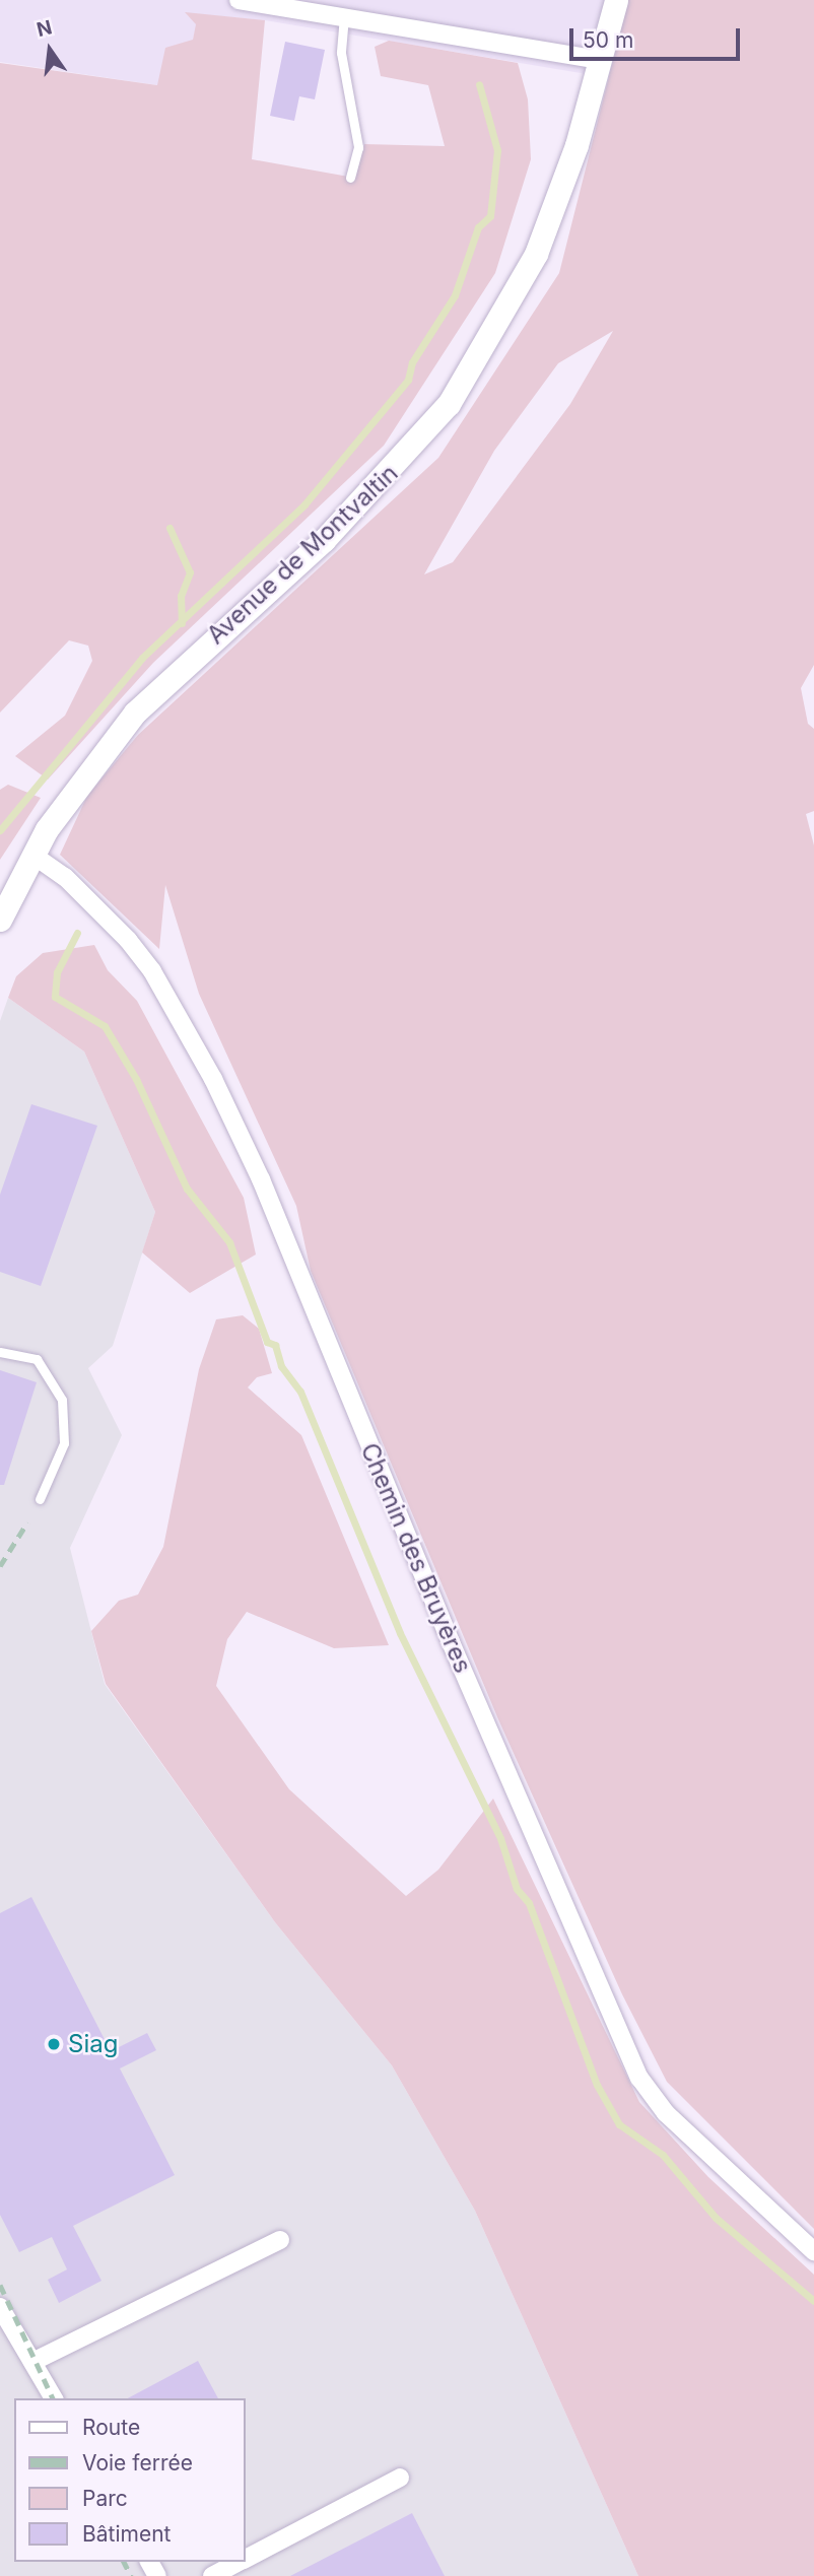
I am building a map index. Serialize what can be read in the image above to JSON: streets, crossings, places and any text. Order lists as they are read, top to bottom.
{
  "streets": {
    "street": ["Avenue de Montvaltin", "Chemin des Bruyères"]
  },
  "crossings": [
    ["Avenue de Montvaltin", "Chemin des Bruyères"]
  ],
  "places": ["Siag"],
  "legend": [
    "Route",
    "Voie ferrée",
    "Parc",
    "Bâtiment"
  ],
  "scale_bar": "50 m",
  "north": "top"
}
